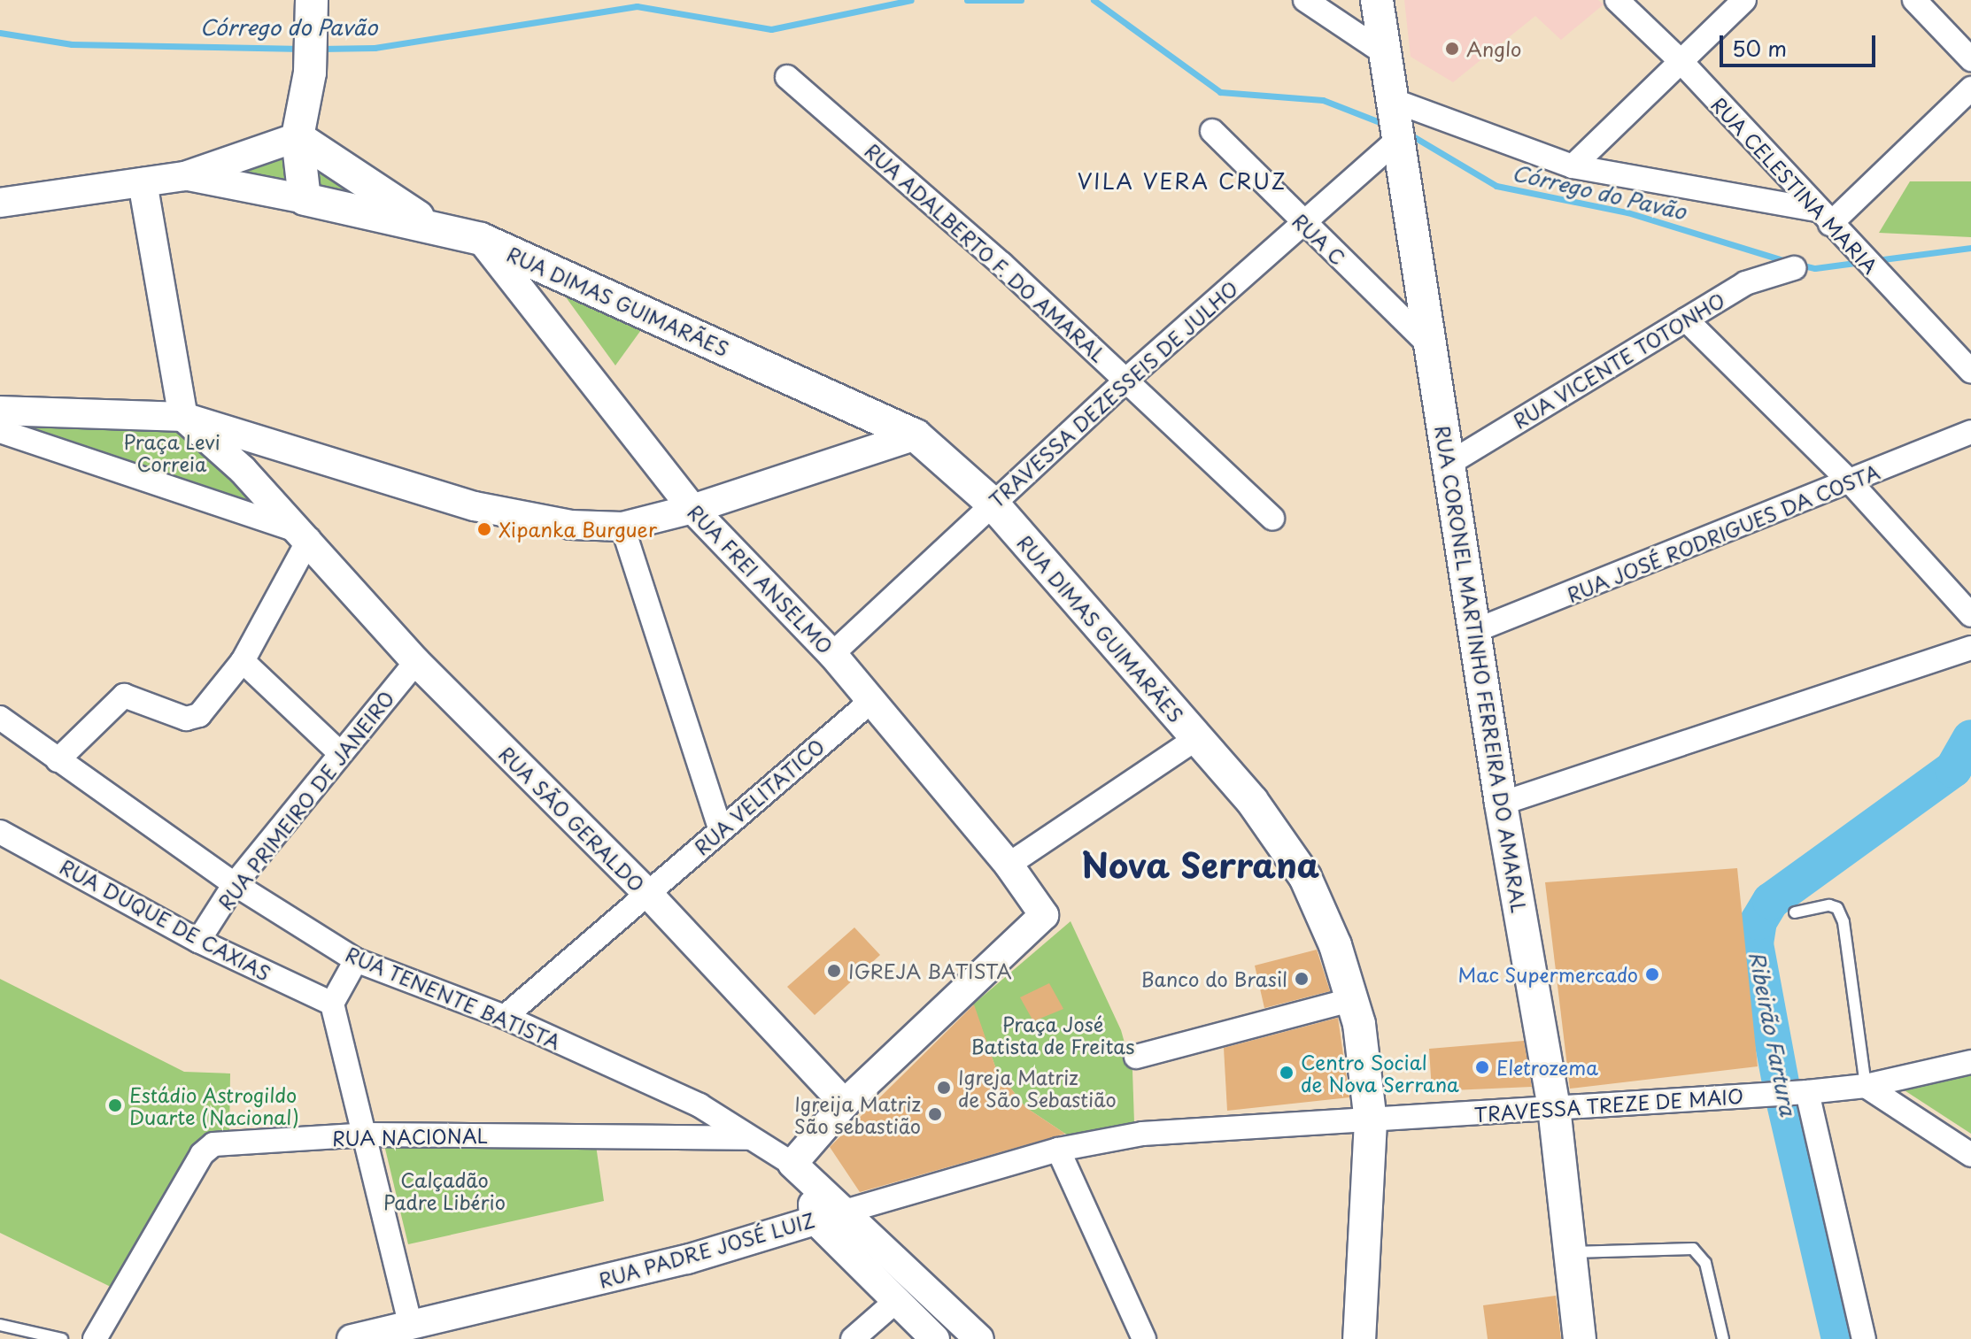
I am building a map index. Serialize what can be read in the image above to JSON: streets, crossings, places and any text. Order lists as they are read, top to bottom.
{
  "streets": {
    "main road": ["RUA DIMAS GUIMARÃES", "RUA CORONEL MARTINHO FERREIRA DO AMARAL"],
    "street": [
      "RUA CELESTINA MARIA",
      "RUA C",
      "RUA ADALBERTO F. DO AMARAL",
      "RUA VICENTE TOTONHO",
      "TRAVESSA DEZESSEIS DE JULHO",
      "RUA JOSÉ RODRIGUES DA COSTA",
      "RUA FREI ANSELMO",
      "RUA VELITATICO",
      "RUA PRIMEIRO DE JANEIRO",
      "RUA SÃO GERALDO",
      "RUA DUQUE DE CAXIAS",
      "RUA TENENTE BATISTA",
      "TRAVESSA TREZE DE MAIO",
      "RUA NACIONAL",
      "RUA PADRE JOSÉ LUIZ"
    ]
  },
  "crossings": [
    ["RUA C", "TRAVESSA DEZESSEIS DE JULHO"],
    ["RUA C", "RUA CORONEL MARTINHO FERREIRA DO AMARAL"],
    ["RUA ADALBERTO F. DO AMARAL", "TRAVESSA DEZESSEIS DE JULHO"],
    ["RUA DIMAS GUIMARÃES", "TRAVESSA DEZESSEIS DE JULHO"],
    ["RUA DIMAS GUIMARÃES", "RUA FREI ANSELMO"],
    ["RUA DIMAS GUIMARÃES", "TRAVESSA TREZE DE MAIO"],
    ["RUA VICENTE TOTONHO", "RUA CORONEL MARTINHO FERREIRA DO AMARAL"],
    ["TRAVESSA DEZESSEIS DE JULHO", "RUA FREI ANSELMO"],
    ["TRAVESSA DEZESSEIS DE JULHO", "RUA CORONEL MARTINHO FERREIRA DO AMARAL"],
    ["RUA JOSÉ RODRIGUES DA COSTA", "RUA CORONEL MARTINHO FERREIRA DO AMARAL"],
    ["RUA FREI ANSELMO", "RUA VELITATICO"],
    ["RUA FREI ANSELMO", "RUA SÃO GERALDO"],
    ["RUA CORONEL MARTINHO FERREIRA DO AMARAL", "TRAVESSA TREZE DE MAIO"],
    ["RUA VELITATICO", "RUA SÃO GERALDO"],
    ["RUA VELITATICO", "RUA TENENTE BATISTA"],
    ["RUA PRIMEIRO DE JANEIRO", "RUA SÃO GERALDO"],
    ["RUA PRIMEIRO DE JANEIRO", "RUA DUQUE DE CAXIAS"],
    ["RUA PRIMEIRO DE JANEIRO", "RUA TENENTE BATISTA"],
    ["RUA TENENTE BATISTA", "RUA NACIONAL"],
    ["TRAVESSA TREZE DE MAIO", "RUA PADRE JOSÉ LUIZ"]
  ],
  "districts": ["VILA VERA CRUZ", "Nova Serrana"],
  "water": ["Córrego do Pavão", "Ribeirão Fartura"],
  "parks": ["Praça Levi Correia", "Praça José Batista de Freitas", "Calçadão Padre Libério"],
  "places": [
    "Anglo",
    "Xipanka Burguer",
    "IGREJA BATISTA",
    "Mac Supermercado",
    "Banco do Brasil",
    "Eletrozema",
    "Centro Social de Nova Serrana",
    "Igreja Matriz de São Sebastião",
    "Estádio Astrogildo Duarte (Nacional)",
    "Igreija Matriz São sebastião"
  ],
  "scale_bar": "50 m"
}
